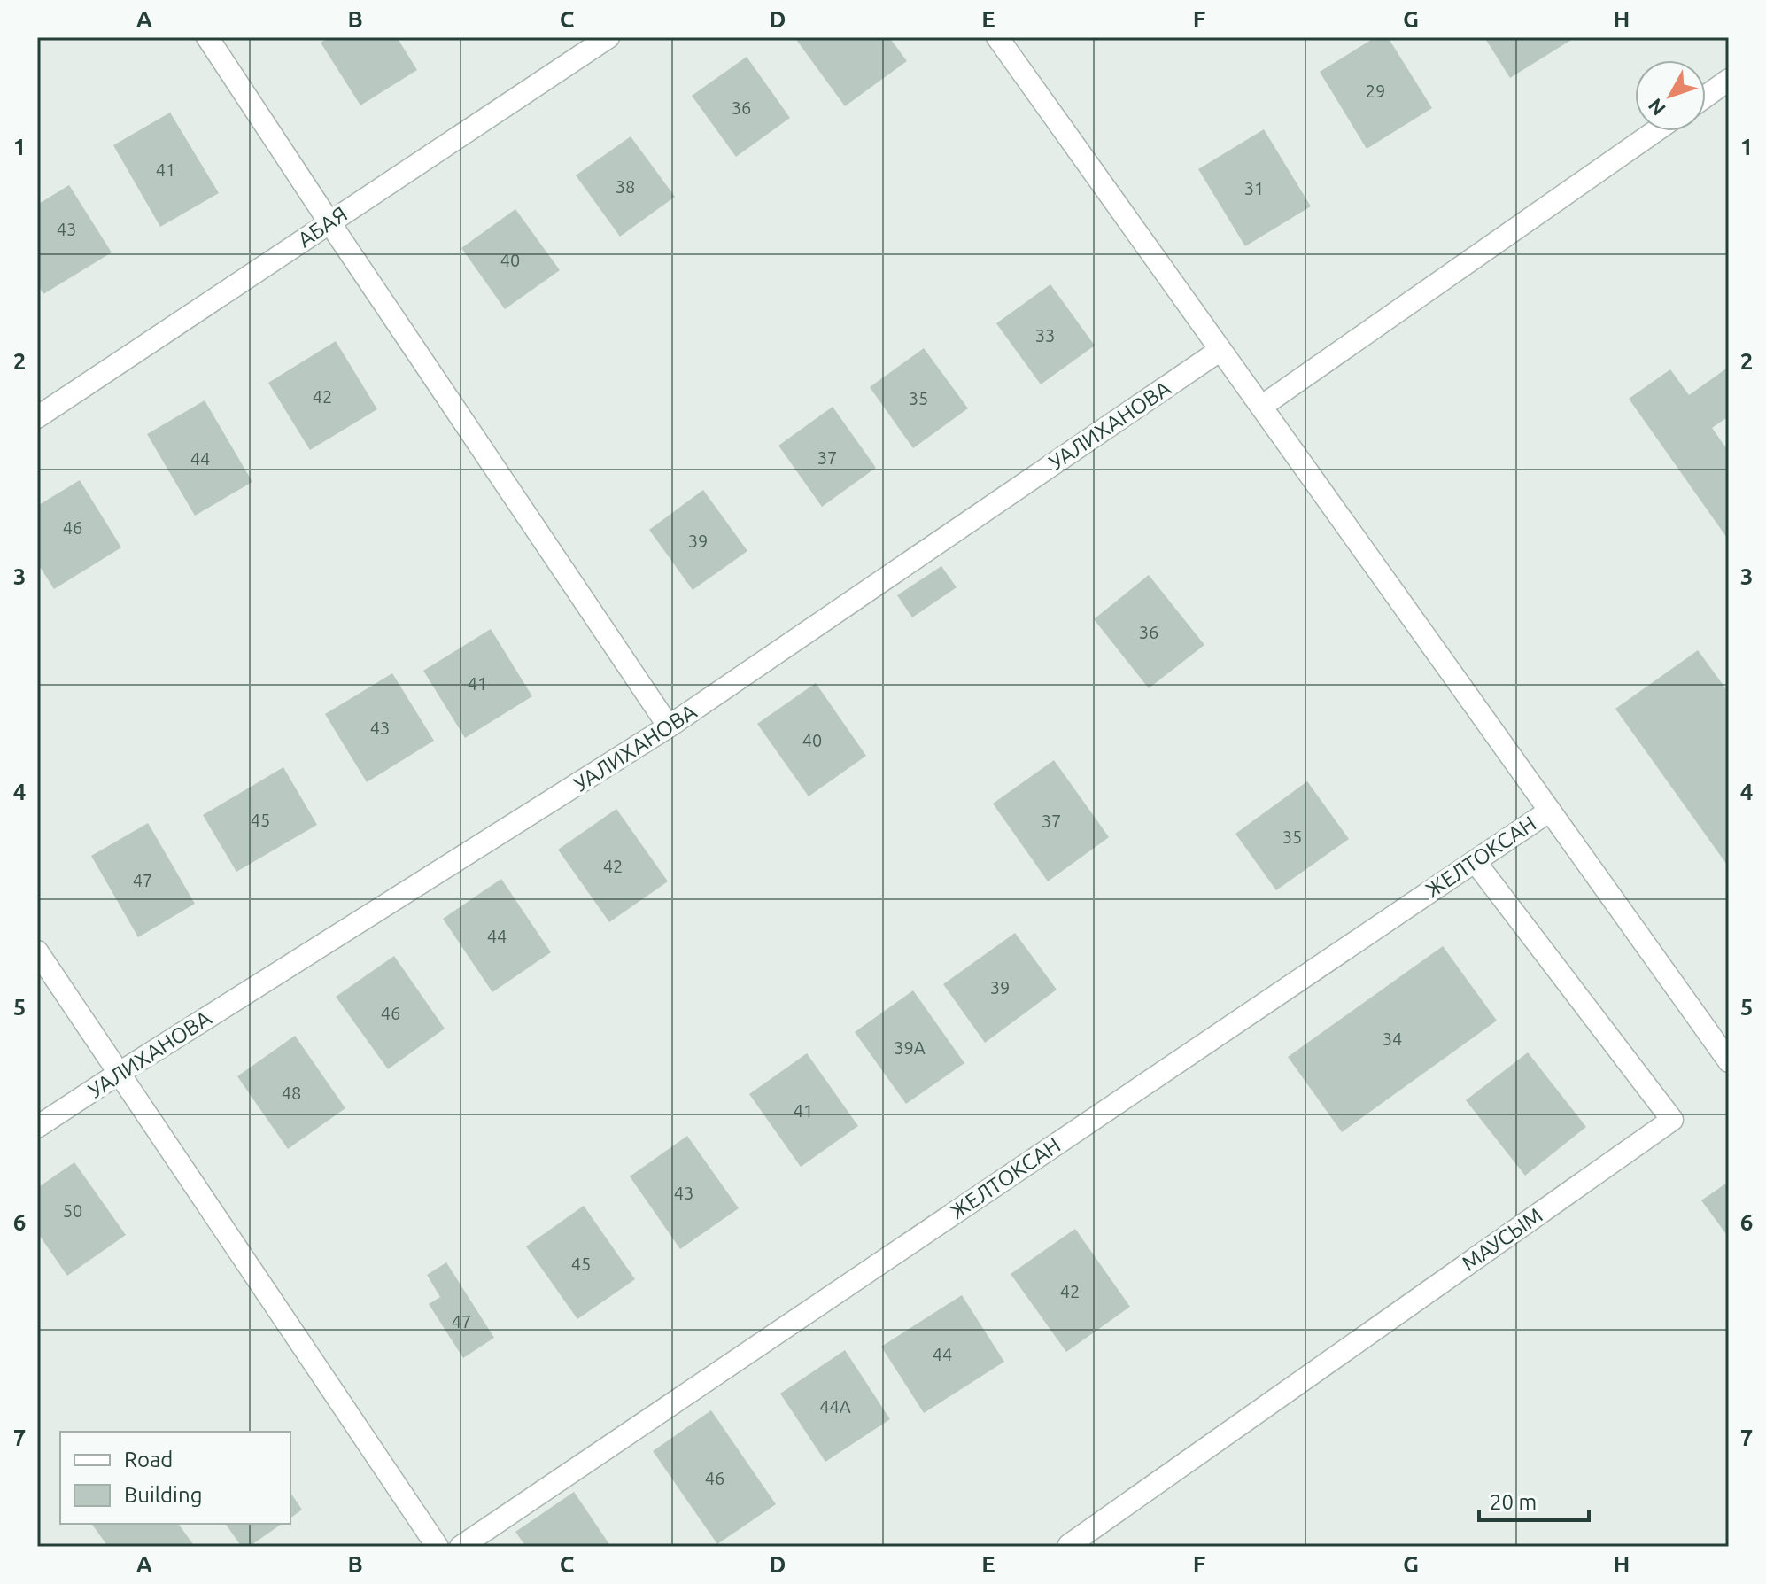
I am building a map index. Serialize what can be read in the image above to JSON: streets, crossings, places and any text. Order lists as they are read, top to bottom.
{
  "streets": {
    "street": [
      "АБАЯ",
      "УАЛИХАНОВА",
      "ЖЕЛТОКСАН",
      "МАУСЫМ"
    ]
  },
  "crossings": [
    ["ЖЕЛТОКСАН", "МАУСЫМ"]
  ],
  "house_numbers": [
    "29",
    "36",
    "41",
    "38",
    "31",
    "43",
    "40",
    "33",
    "42",
    "35",
    "37",
    "44",
    "46",
    "39",
    "36",
    "41",
    "43",
    "40",
    "45",
    "37",
    "35",
    "42",
    "47",
    "44",
    "39",
    "46",
    "34",
    "39А",
    "48",
    "41",
    "43",
    "50",
    "45",
    "42",
    "47",
    "44",
    "44А",
    "46"
  ],
  "legend": ["Road", "Building"],
  "scale_bar": "20 m",
  "north": "bottom left",
  "grid": {
    "columns": [
      "A",
      "B",
      "C",
      "D",
      "E",
      "F",
      "G",
      "H"
    ],
    "rows": [
      "1",
      "2",
      "3",
      "4",
      "5",
      "6",
      "7"
    ]
  }
}
